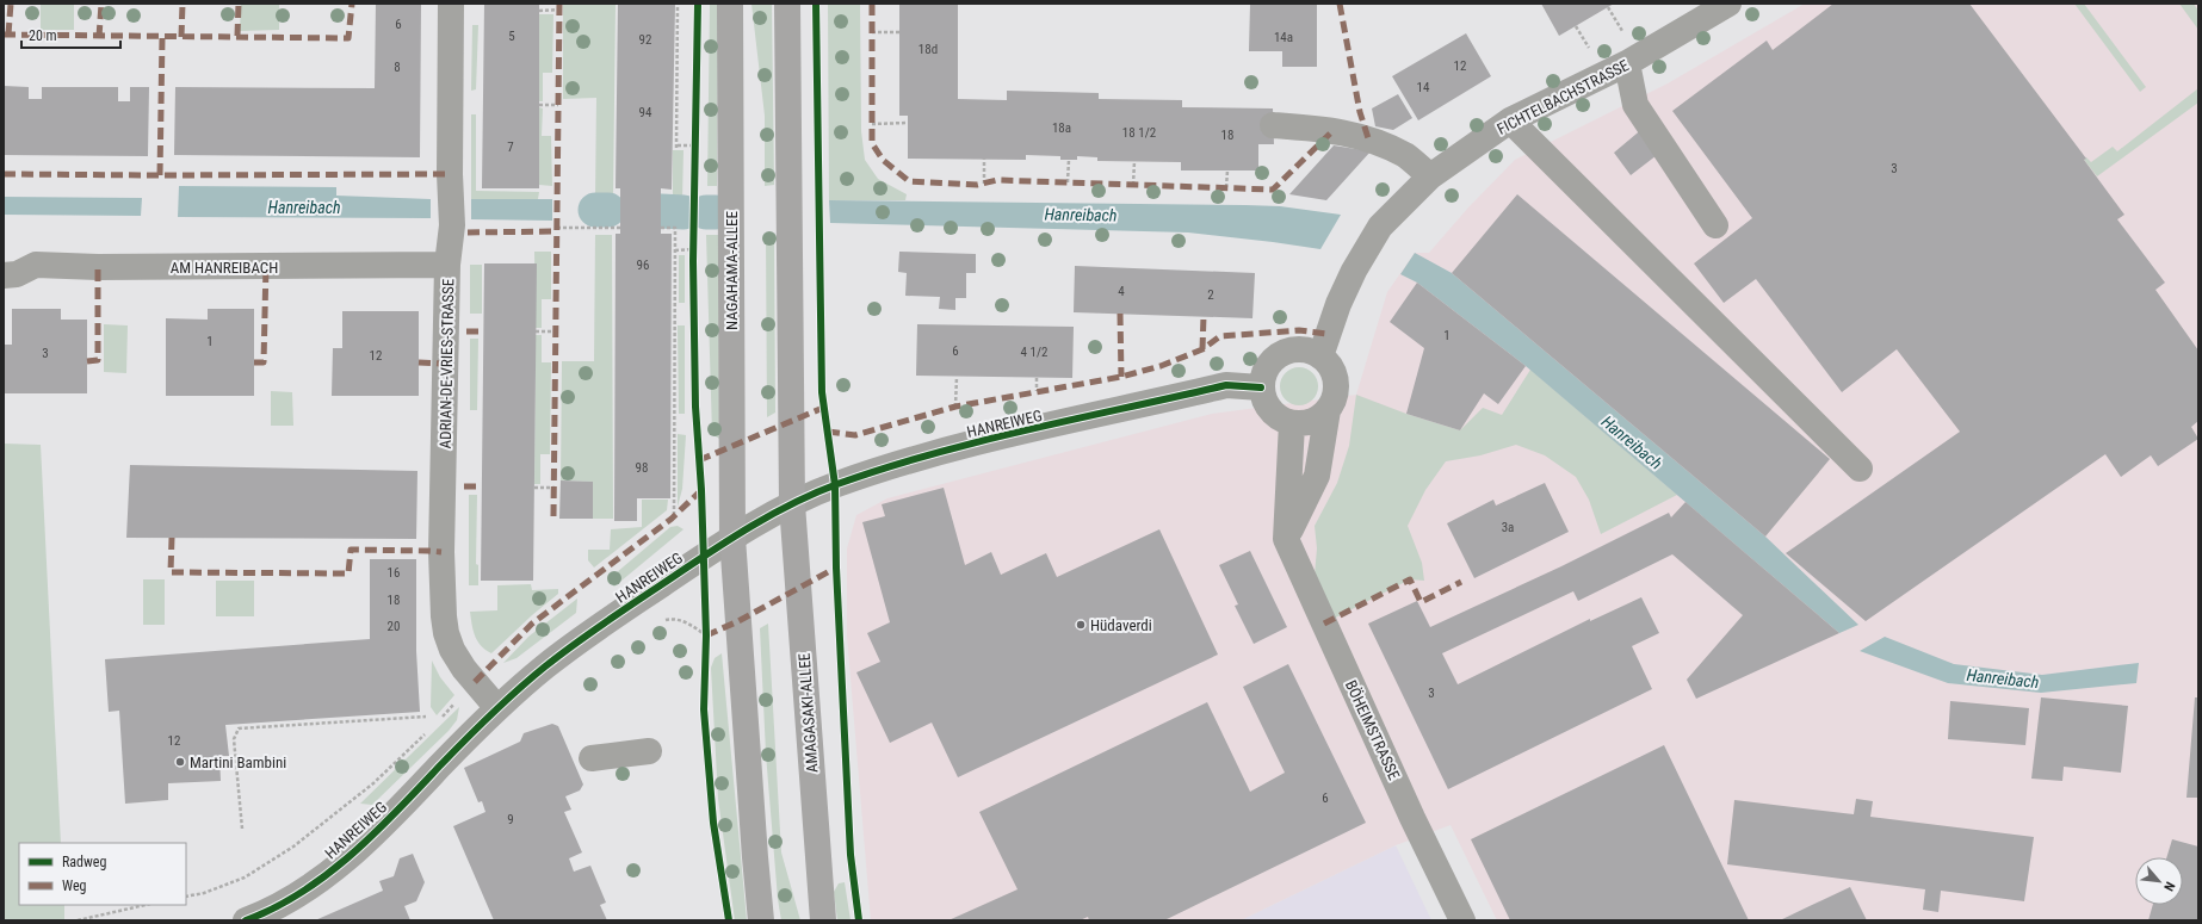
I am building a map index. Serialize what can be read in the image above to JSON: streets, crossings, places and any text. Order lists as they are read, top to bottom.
{
  "streets": {
    "main road": ["NAGAHAMA-ALLEE", "AMAGASAKI-ALLEE"],
    "street": [
      "FICHTELBACHSTRASSE",
      "AM HANREIBACH",
      "ADRIAN-DE-VRIES-STRASSE",
      "HANREIWEG",
      "BÖHEIMSTRASSE"
    ]
  },
  "crossings": [
    ["FICHTELBACHSTRASSE", "HANREIWEG"],
    ["FICHTELBACHSTRASSE", "BÖHEIMSTRASSE"],
    ["AM HANREIBACH", "ADRIAN-DE-VRIES-STRASSE"],
    ["NAGAHAMA-ALLEE", "HANREIWEG"],
    ["ADRIAN-DE-VRIES-STRASSE", "HANREIWEG"],
    ["HANREIWEG", "AMAGASAKI-ALLEE"],
    ["HANREIWEG", "BÖHEIMSTRASSE"]
  ],
  "water": ["Hanreibach"],
  "places": ["Hüdaverdi", "Martini Bambini"],
  "house_numbers": [
    "6",
    "5",
    "14a",
    "92",
    "18d",
    "12",
    "8",
    "14",
    "94",
    "18a",
    "18 1/2",
    "18",
    "7",
    "3",
    "96",
    "4",
    "2",
    "1",
    "1",
    "6",
    "4 1/2",
    "3",
    "12",
    "98",
    "3a",
    "16",
    "18",
    "20",
    "3",
    "12",
    "6",
    "9"
  ],
  "legend": ["Radweg", "Weg"],
  "scale_bar": "20 m",
  "north": "bottom right"
}
